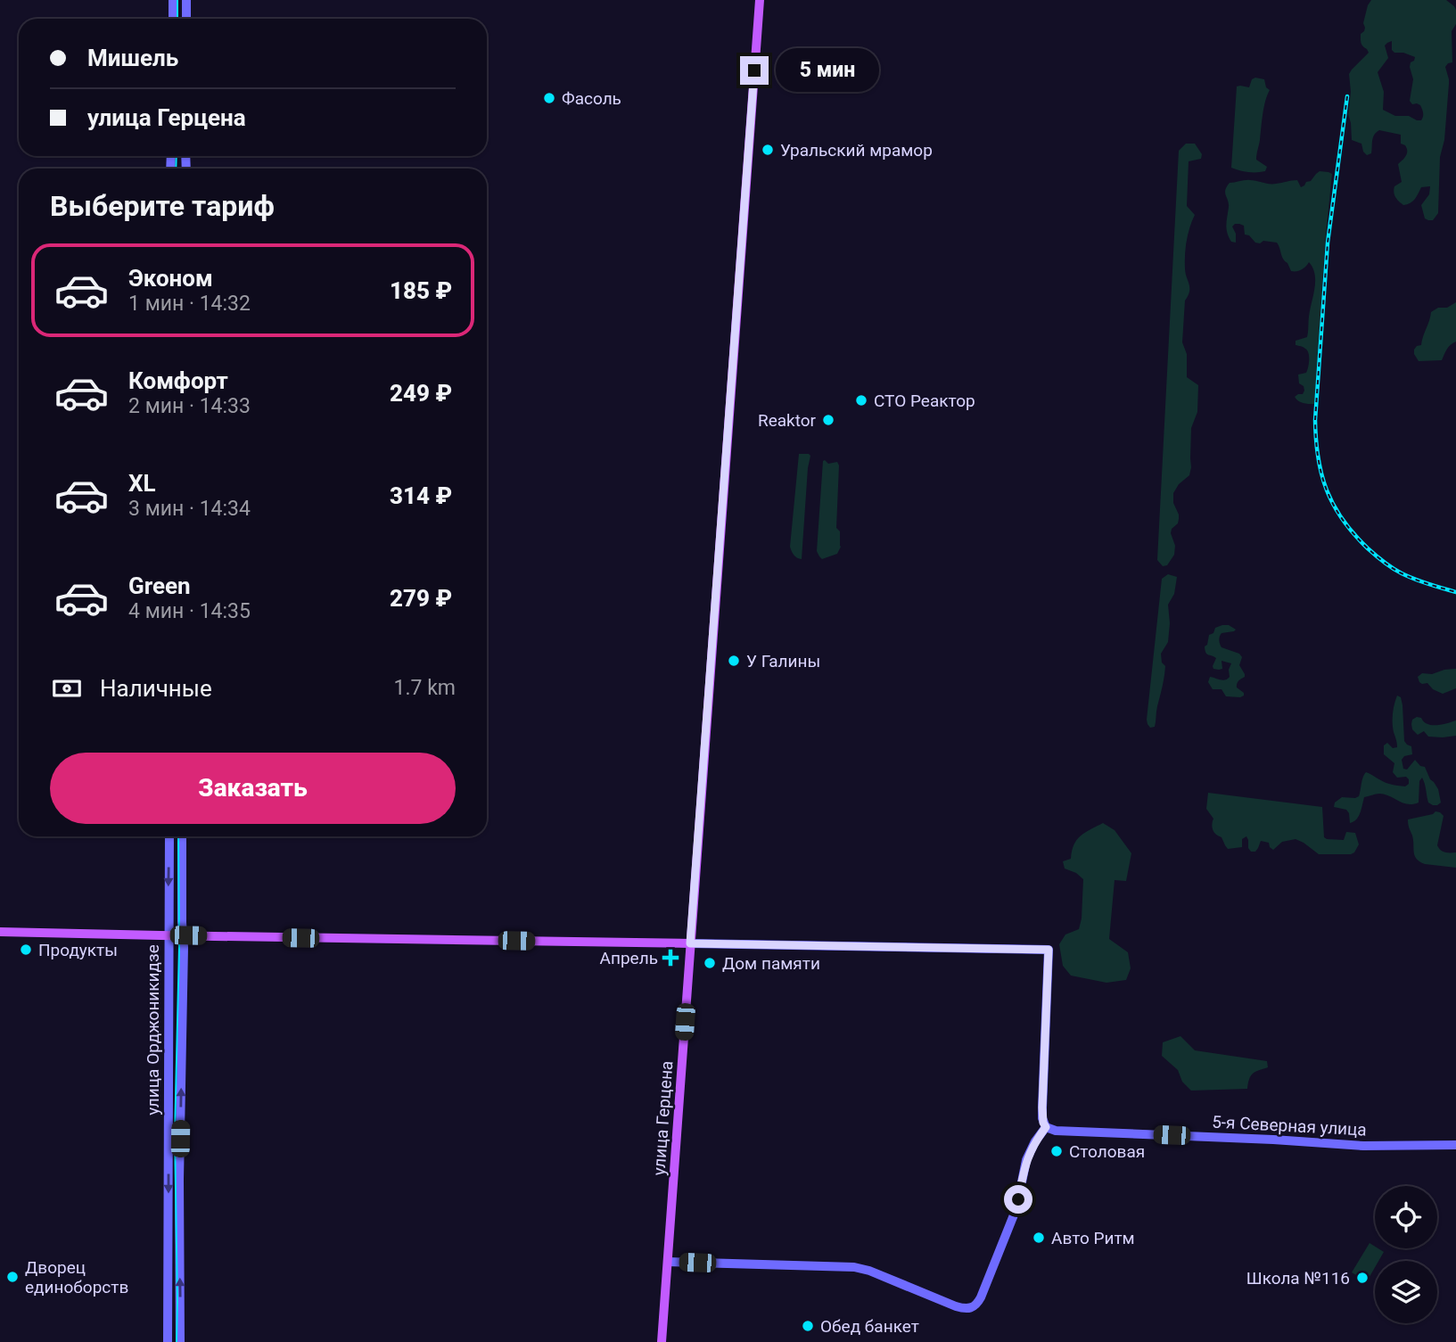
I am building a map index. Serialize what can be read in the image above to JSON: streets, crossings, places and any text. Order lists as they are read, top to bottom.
{
  "streets": {
    "main road": ["улица Орджоникидзе", "улица Герцена", "5-я Северная улица"]
  },
  "places": {
    "other": [
      "Фасоль",
      "Уральский мрамор",
      "СТО Реактор",
      "Reaktor",
      "У Галины",
      "Продукты",
      "Дом памяти",
      "Столовая",
      "Авто Ритм",
      "Дворец единоборств",
      "Школа №116",
      "Обед банкет"
    ],
    "health": ["Апрель"]
  },
  "page": {
    "banner": ["Мишель", "улица Герцена"],
    "bubble": "5 мин",
    "heading": "Выберите тариф",
    "list": [
      {
        "name": "Эконом",
        "note": "1 мин · 14:32",
        "value": "185 ₽"
      },
      {
        "name": "Комфорт",
        "note": "2 мин · 14:33",
        "value": "249 ₽"
      },
      {
        "name": "XL",
        "note": "3 мин · 14:34",
        "value": "314 ₽"
      },
      {
        "name": "Green",
        "note": "4 мин · 14:35",
        "value": "279 ₽"
      }
    ],
    "pay": ["Наличные", "1.7 km"],
    "buttons": "Заказать"
  }
}
